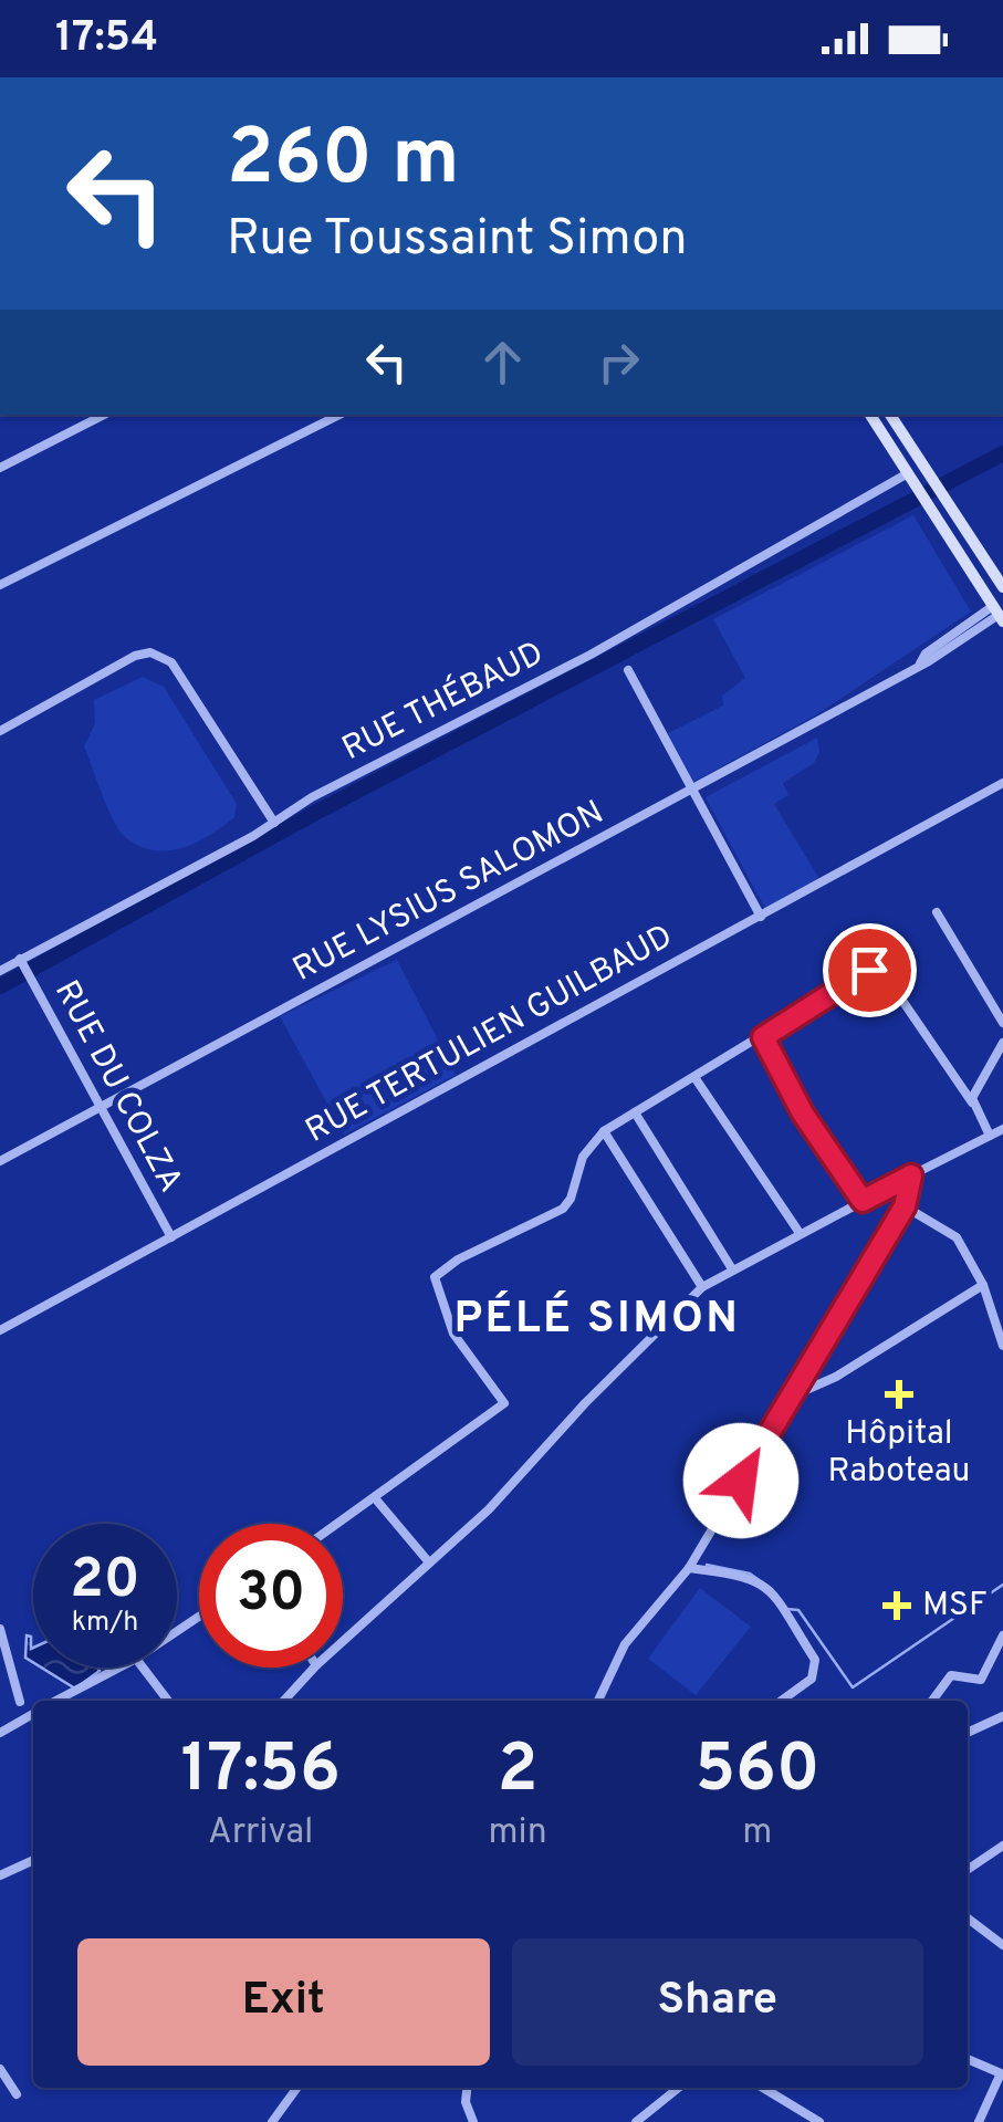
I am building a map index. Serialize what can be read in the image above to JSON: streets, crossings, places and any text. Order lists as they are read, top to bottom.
{
  "streets": {
    "street": [
      "RUE THÉBAUD",
      "RUE LYSIUS SALOMON",
      "RUE TERTULIEN GUILBAUD",
      "RUE DU COLZA"
    ]
  },
  "crossings": [
    ["RUE THÉBAUD", "RUE DU COLZA"],
    ["RUE LYSIUS SALOMON", "RUE DU COLZA"],
    ["RUE TERTULIEN GUILBAUD", "RUE DU COLZA"]
  ],
  "districts": ["PÉLÉ SIMON"],
  "places": {
    "health": ["Hôpital Raboteau", "MSF"]
  },
  "page": {
    "status": "17:54",
    "turn": ["260 m", "Rue Toussaint Simon"],
    "speed": "20 km/h",
    "limit": "30",
    "eta": [
      "17:56",
      "Arrival",
      "2",
      "min",
      "560",
      "m"
    ],
    "buttons": ["Exit", "Share"]
  }
}
